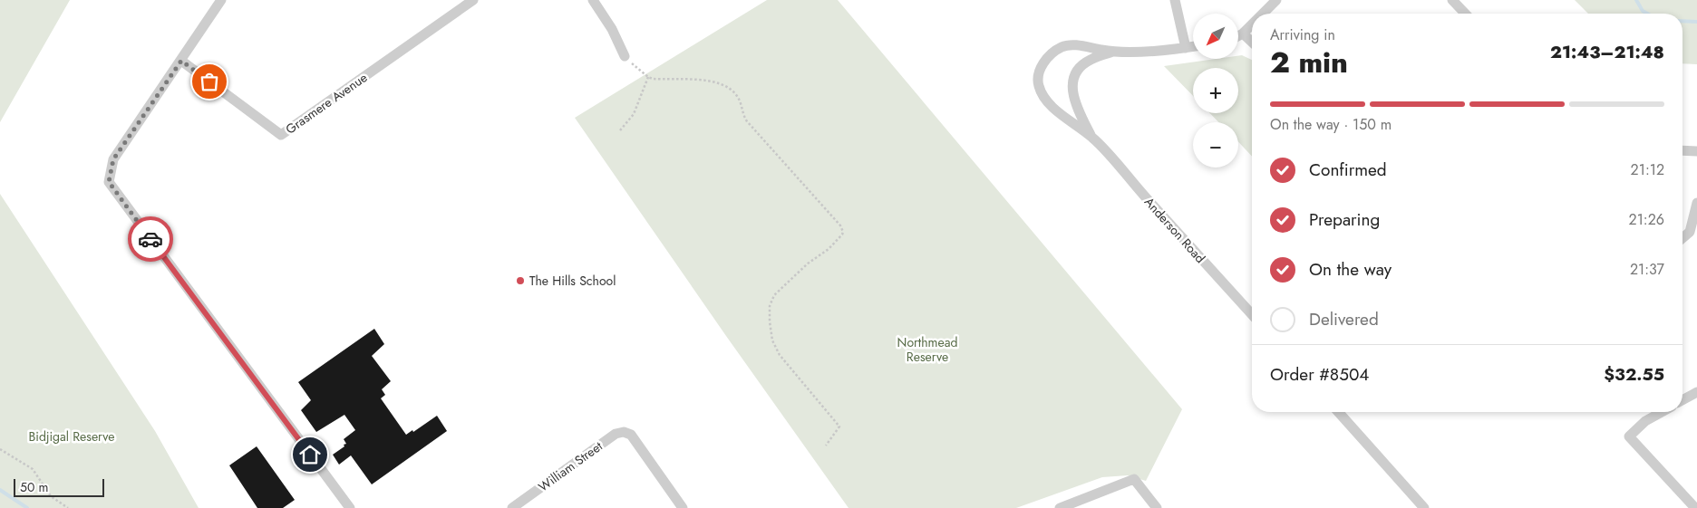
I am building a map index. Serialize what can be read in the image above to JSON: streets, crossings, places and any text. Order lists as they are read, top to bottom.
{
  "streets": {
    "street": ["Grasmere Avenue", "Anderson Road", "William Street"]
  },
  "parks": ["Northmead Reserve", "Bidjigal Reserve"],
  "places": ["The Hills School"],
  "scale_bar": "50 m",
  "north": "bottom left",
  "page": {
    "map_buttons": ["+", "−"],
    "heading": ["2 min", "Arriving in", "21:43–21:48"],
    "panel": ["Order #8504", "$32.55"],
    "bar": "On the way · 150 m",
    "list": [
      ["Confirmed", "21:12"],
      ["Preparing", "21:26"],
      ["On the way", "21:37"],
      "Delivered"
    ],
    "scale": "50 m"
  }
}
